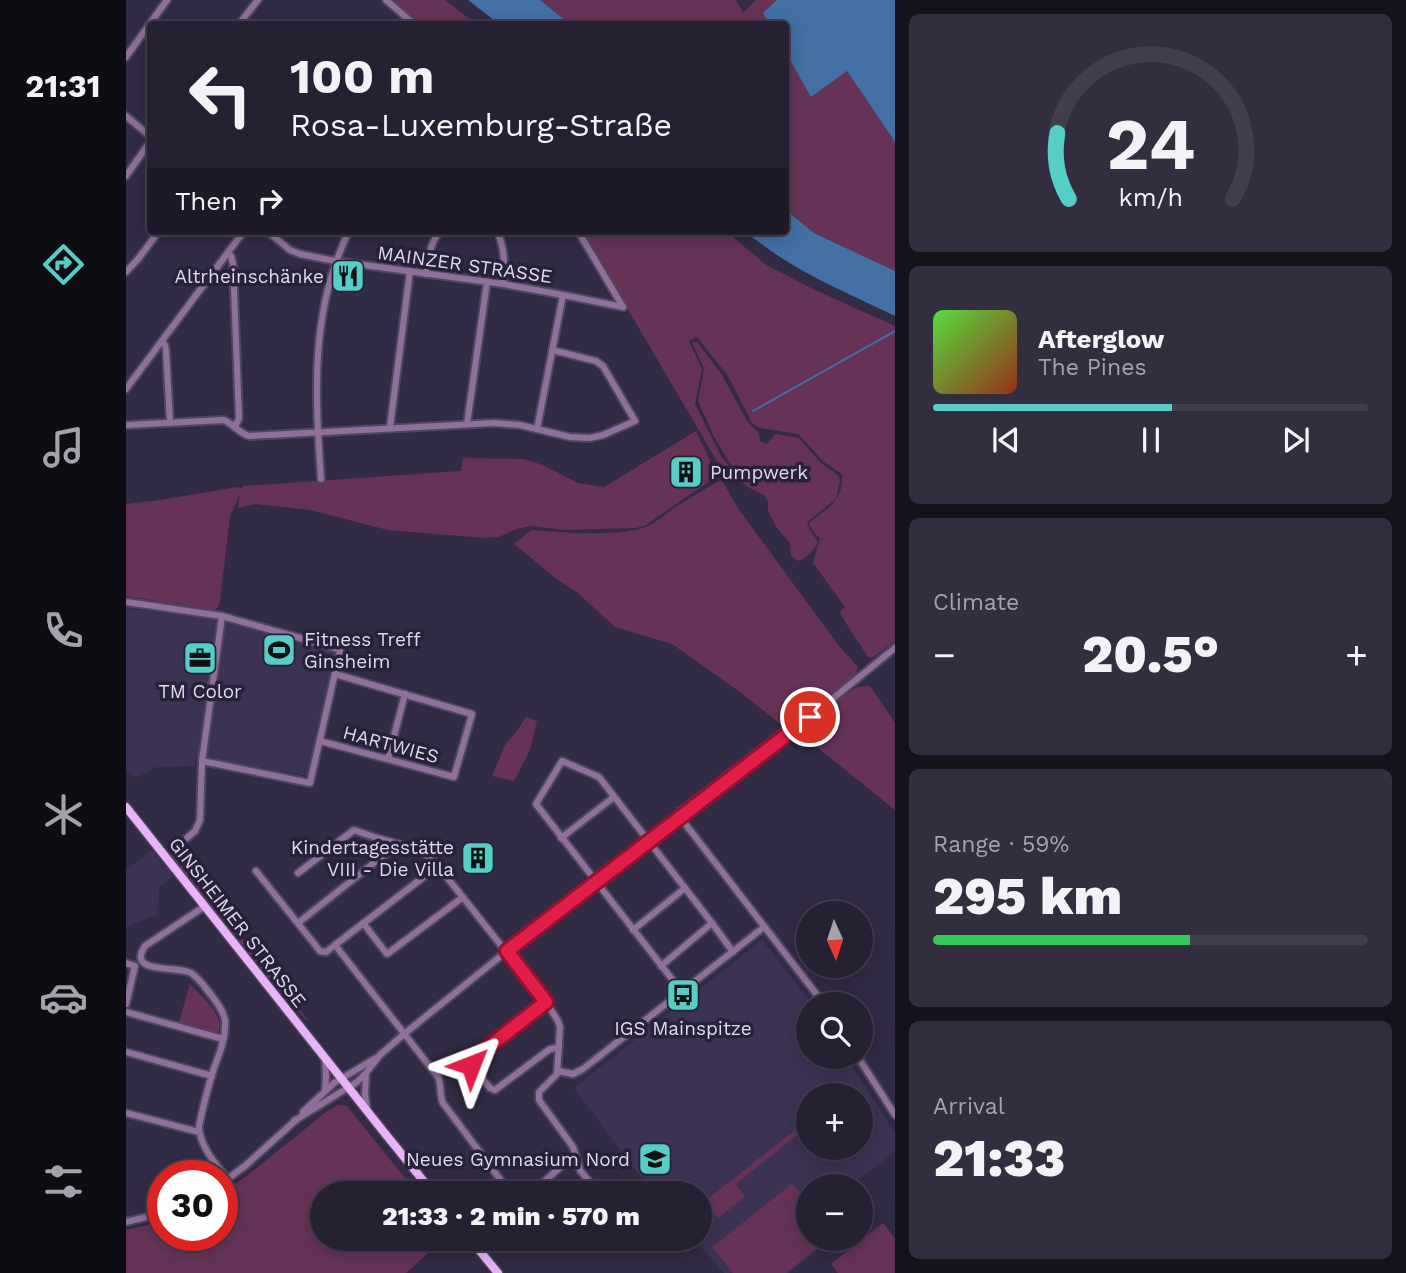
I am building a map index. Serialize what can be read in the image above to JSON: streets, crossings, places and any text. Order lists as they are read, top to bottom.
{
  "streets": {
    "main road": ["GINSHEIMER STRASSE"],
    "street": ["MAINZER STRASSE", "HARTWIES"]
  },
  "places": {
    "restaurant": ["Altrheinschänke"],
    "building": ["Pumpwerk", "Kindertagesstätte VIII - Die Villa"],
    "sports": ["Fitness Treff Ginsheim"],
    "office": ["TM Color"],
    "bus stop": ["IGS Mainspitze"],
    "school or university": ["Neues Gymnasium Nord"]
  },
  "north": "bottom",
  "page": {
    "tabs": "21:31",
    "turn": ["100 m", "Rosa-Luxemburg-Straße"],
    "then": "Then",
    "song": ["Afterglow", "The Pines"],
    "tile": [
      "Climate",
      ["Range · 59%", "295 km"],
      ["Arrival", "21:33"]
    ],
    "heat": ["−", "20.5°", "+"],
    "map_buttons": ["+", "−"],
    "limit": "30",
    "trip": "21:33 · 2 min · 570 m",
    "gauge": ["24", "km/h"]
  }
}
